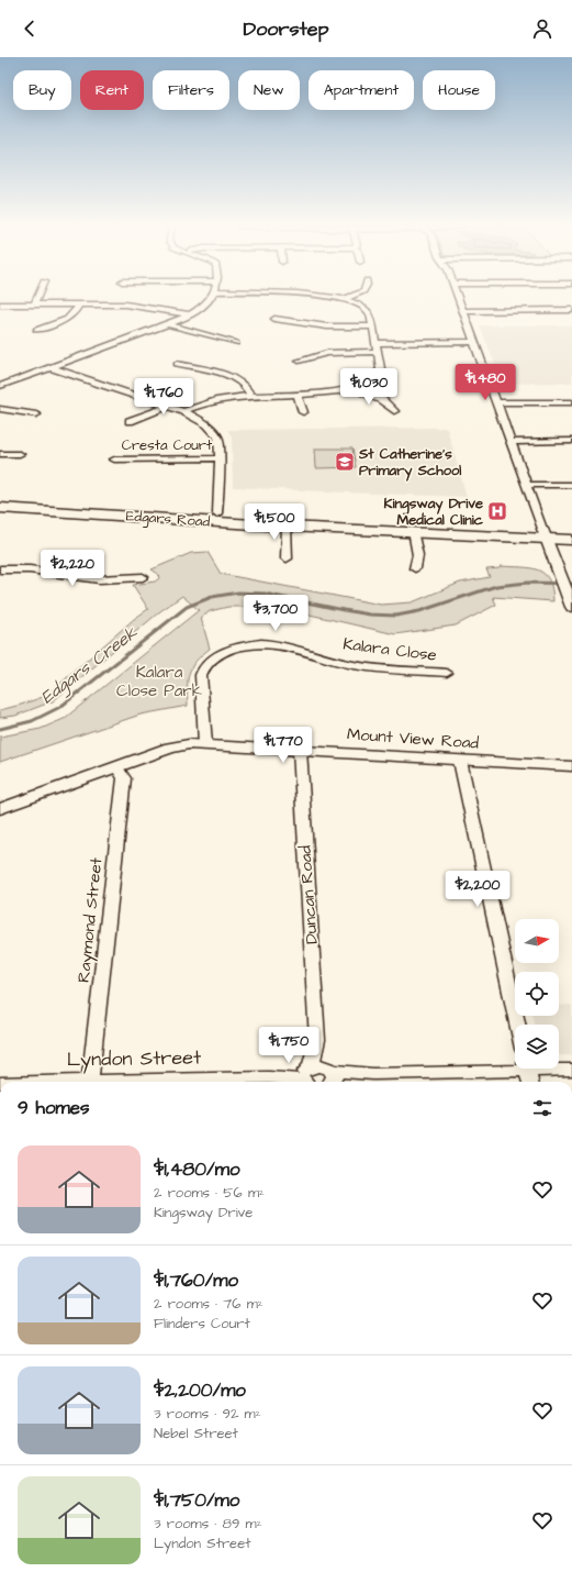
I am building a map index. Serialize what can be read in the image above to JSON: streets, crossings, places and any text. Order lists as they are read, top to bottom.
{
  "streets": {
    "main road": ["Edgars Road"],
    "street": [
      "Cresta Court",
      "Kalara Close",
      "Mount View Road",
      "Duncan Road",
      "Raymond Street",
      "Lyndon Street"
    ]
  },
  "crossings": [
    ["Kalara Close", "Mount View Road"],
    ["Mount View Road", "Duncan Road"],
    ["Mount View Road", "Raymond Street"],
    ["Duncan Road", "Lyndon Street"],
    ["Raymond Street", "Lyndon Street"]
  ],
  "water": ["Edgars Creek"],
  "parks": ["Kalara Close Park"],
  "places": {
    "school or university": ["St Catherine's Primary School"],
    "hospital": ["Kingsway Drive Medical Clinic"]
  },
  "north": "right",
  "page": {
    "header": "Doorstep",
    "chip": [
      "Buy",
      "Rent",
      "Filters",
      "New",
      "Apartment",
      "House"
    ],
    "price": [
      "$1,480",
      "$1,030",
      "$1,760",
      "$1,500",
      "$2,220",
      "$3,700",
      "$1,770",
      "$2,200",
      "$1,750"
    ],
    "heading": "9 homes",
    "list": [
      {
        "name": "$1,480/mo",
        "note": "2 rooms · 56 m² · Kingsway Drive"
      },
      {
        "name": "$1,760/mo",
        "note": "2 rooms · 76 m² · Flinders Court"
      },
      {
        "name": "$2,200/mo",
        "note": "3 rooms · 92 m² · Nebel Street"
      },
      {
        "name": "$1,750/mo",
        "note": "3 rooms · 89 m² · Lyndon Street"
      }
    ]
  }
}
